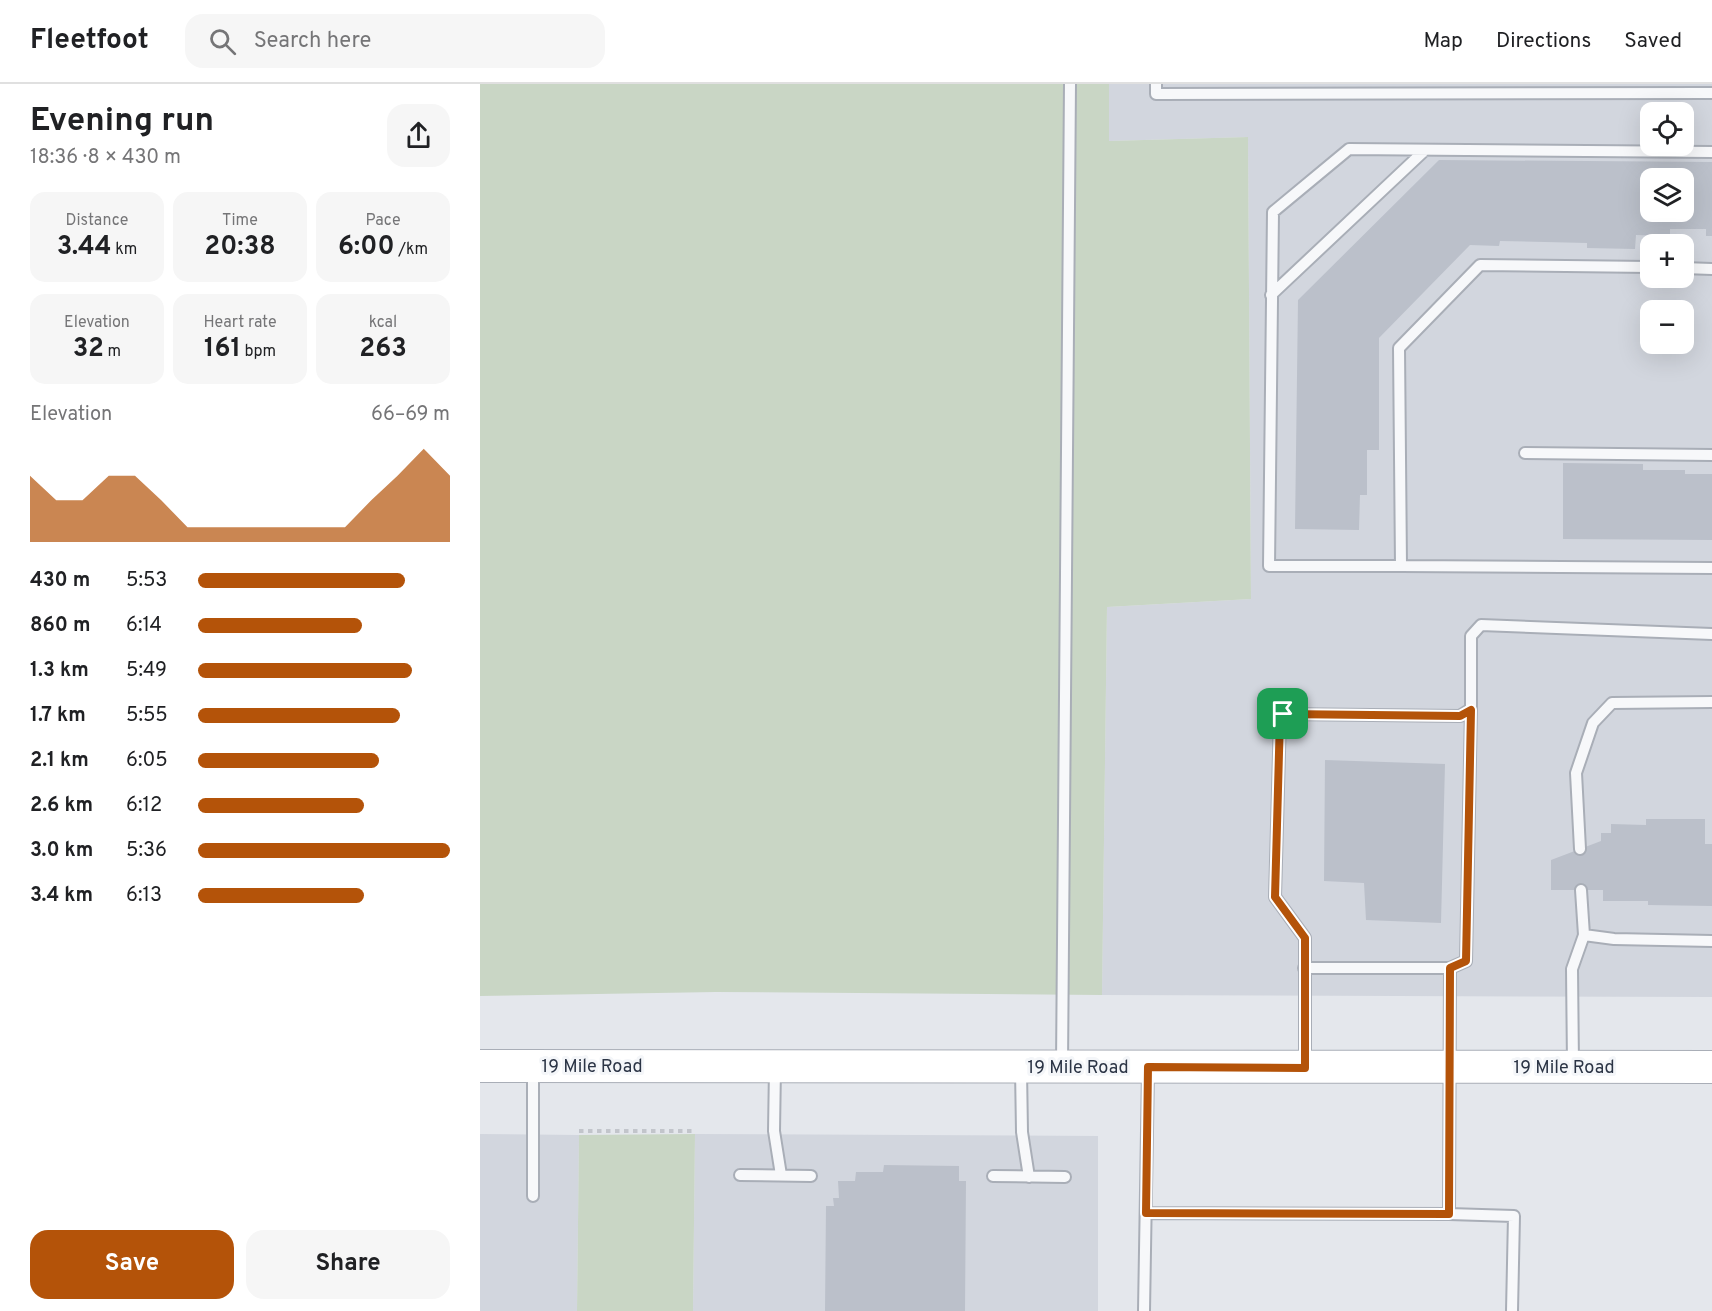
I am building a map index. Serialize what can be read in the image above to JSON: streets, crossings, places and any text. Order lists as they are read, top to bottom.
{
  "streets": {
    "street": ["19 Mile Road"]
  },
  "page": {
    "header": "Fleetfoot",
    "search": "Search here",
    "nav": ["Map", "Directions", "Saved"],
    "heading": ["Evening run", "18:36 · 8 × 430 m"],
    "map_buttons": ["+", "−"],
    "stats": [
      ["Distance", "3.44 km"],
      ["Time", "20:38"],
      ["Pace", "6:00 /km"],
      ["Elevation", "32 m"],
      ["Heart rate", "161 bpm"],
      ["kcal", "263"]
    ],
    "chart": ["Elevation", "66–69 m"],
    "list": [
      {
        "name": "430 m",
        "note": "5:53"
      },
      {
        "name": "860 m",
        "note": "6:14"
      },
      {
        "name": "1.3 km",
        "note": "5:49"
      },
      {
        "name": "1.7 km",
        "note": "5:55"
      },
      {
        "name": "2.1 km",
        "note": "6:05"
      },
      {
        "name": "2.6 km",
        "note": "6:12"
      },
      {
        "name": "3.0 km",
        "note": "5:36"
      },
      {
        "name": "3.4 km",
        "note": "6:13"
      }
    ],
    "buttons": ["Save", "Share"]
  }
}
